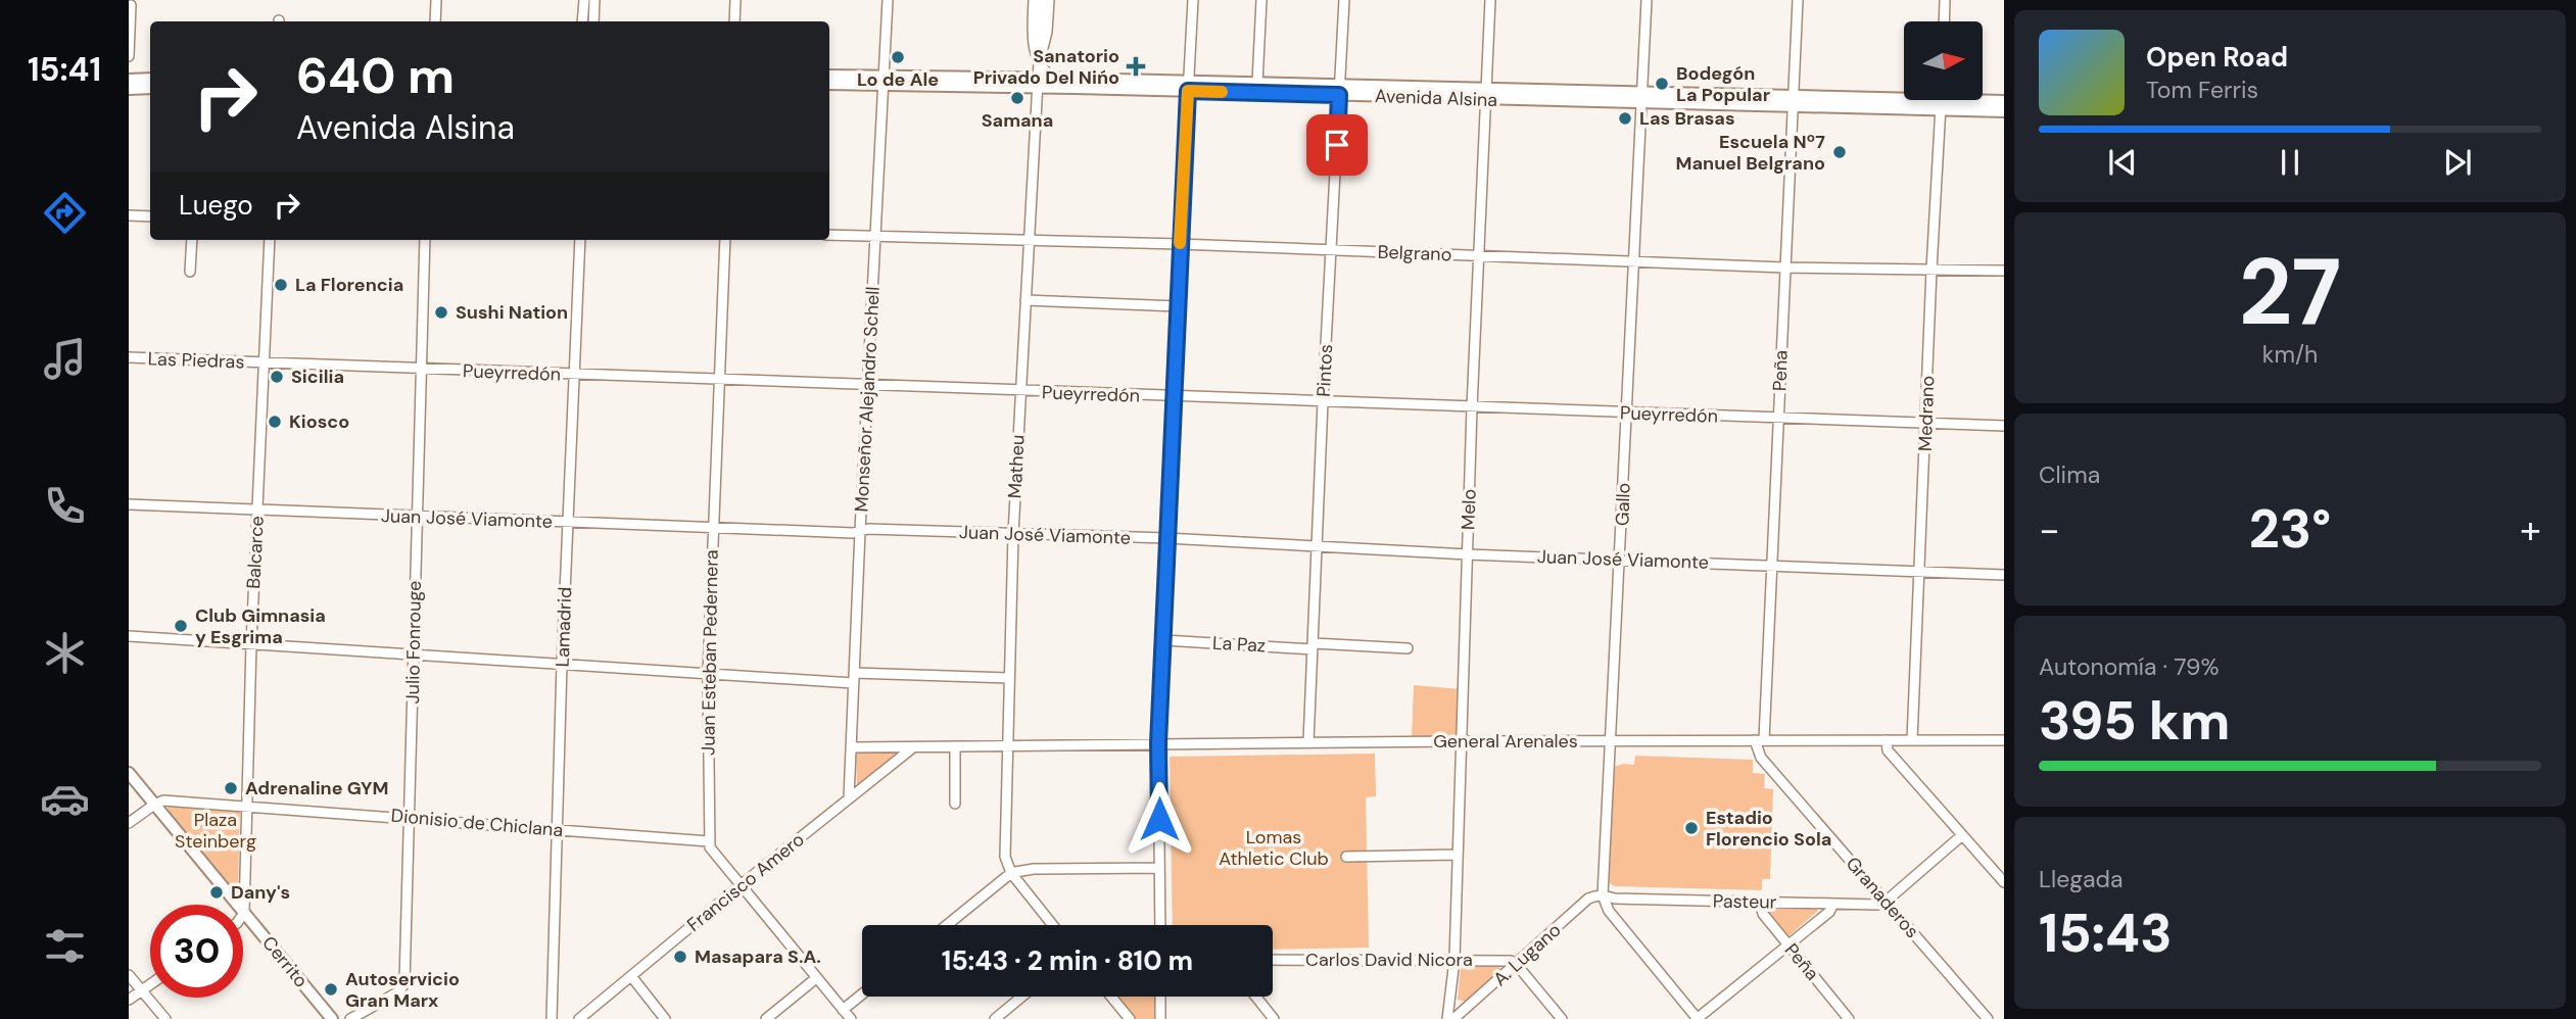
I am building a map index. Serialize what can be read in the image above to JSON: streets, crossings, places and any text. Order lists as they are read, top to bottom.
{
  "streets": {
    "main road": ["Avenida Alsina", "Cerrito"],
    "street": [
      "Belgrano",
      "Las Piedras",
      "Pintos",
      "Peña",
      "Pueyrredón",
      "Monseñor Alejandro Schell",
      "Medrano",
      "Matheu",
      "Gallo",
      "Melo",
      "Juan José Viamonte",
      "Balcarce",
      "Lamadrid",
      "Julio Fonrouge",
      "La Paz",
      "Juan Esteban Pedernera",
      "General Arenales",
      "Dionisio de Chiclana",
      "Francisco Amero",
      "Granaderos",
      "Pasteur",
      "A. Lugano",
      "Carlos David Nicora"
    ]
  },
  "crossings": [
    ["Avenida Alsina", "Pintos"],
    ["Avenida Alsina", "Peña"],
    ["Avenida Alsina", "Monseñor Alejandro Schell"],
    ["Avenida Alsina", "Matheu"],
    ["Avenida Alsina", "Gallo"],
    ["Avenida Alsina", "Melo"],
    ["Belgrano", "Pintos"],
    ["Belgrano", "Peña"],
    ["Belgrano", "Monseñor Alejandro Schell"],
    ["Belgrano", "Medrano"],
    ["Belgrano", "Matheu"],
    ["Belgrano", "Gallo"],
    ["Belgrano", "Melo"],
    ["Las Piedras", "Pueyrredón"],
    ["Las Piedras", "Balcarce"],
    ["Pintos", "Pueyrredón"],
    ["Pintos", "Juan José Viamonte"],
    ["Pintos", "La Paz"],
    ["Pintos", "General Arenales"],
    ["Peña", "Pueyrredón"],
    ["Peña", "Juan José Viamonte"],
    ["Peña", "General Arenales"],
    ["Peña", "Granaderos"],
    ["Peña", "Pasteur"],
    ["Pueyrredón", "Monseñor Alejandro Schell"],
    ["Pueyrredón", "Medrano"],
    ["Pueyrredón", "Matheu"],
    ["Pueyrredón", "Gallo"],
    ["Pueyrredón", "Melo"],
    ["Pueyrredón", "Balcarce"],
    ["Pueyrredón", "Lamadrid"],
    ["Pueyrredón", "Julio Fonrouge"],
    ["Pueyrredón", "Juan Esteban Pedernera"],
    ["Monseñor Alejandro Schell", "Juan José Viamonte"],
    ["Monseñor Alejandro Schell", "Francisco Amero"],
    ["Medrano", "Juan José Viamonte"],
    ["Medrano", "General Arenales"],
    ["Matheu", "Juan José Viamonte"],
    ["Matheu", "General Arenales"],
    ["Gallo", "Juan José Viamonte"],
    ["Gallo", "General Arenales"],
    ["Gallo", "Pasteur"],
    ["Gallo", "A. Lugano"],
    ["Melo", "Juan José Viamonte"],
    ["Melo", "General Arenales"],
    ["Melo", "Carlos David Nicora"],
    ["Juan José Viamonte", "Balcarce"],
    ["Juan José Viamonte", "Lamadrid"],
    ["Juan José Viamonte", "Julio Fonrouge"],
    ["Juan José Viamonte", "Juan Esteban Pedernera"],
    ["Balcarce", "Dionisio de Chiclana"],
    ["Balcarce", "Cerrito"],
    ["Lamadrid", "Dionisio de Chiclana"],
    ["Julio Fonrouge", "Dionisio de Chiclana"],
    ["Juan Esteban Pedernera", "Dionisio de Chiclana"],
    ["General Arenales", "Granaderos"],
    ["Dionisio de Chiclana", "Cerrito"],
    ["Granaderos", "Pasteur"],
    ["Pasteur", "A. Lugano"],
    ["A. Lugano", "Carlos David Nicora"]
  ],
  "parks": ["Plaza Steinberg", "Lomas Athletic Club"],
  "places": {
    "other": [
      "Lo de Ale",
      "Bodegón La Popular",
      "Samana",
      "Las Brasas",
      "Escuela Nº7 Manuel Belgrano",
      "La Florencia",
      "Sushi Nation",
      "Sicilia",
      "Kiosco",
      "Club Gimnasia y Esgrima",
      "Adrenaline GYM",
      "Estadio Florencio Sola",
      "Dany's",
      "Masapara S.A.",
      "Autoservicio Gran Marx"
    ],
    "health": ["Sanatorio Privado Del Nińo"]
  },
  "north": "right",
  "page": {
    "tabs": "15:41",
    "turn": ["640 m", "Avenida Alsina"],
    "song": ["Open Road", "Tom Ferris"],
    "then": "Luego",
    "tile": [
      ["27", "km/h"],
      "Clima",
      ["Autonomía · 79%", "395 km"],
      ["Llegada", "15:43"]
    ],
    "heat": ["−", "23°", "+"],
    "limit": "30",
    "trip": "15:43 · 2 min · 810 m"
  }
}
